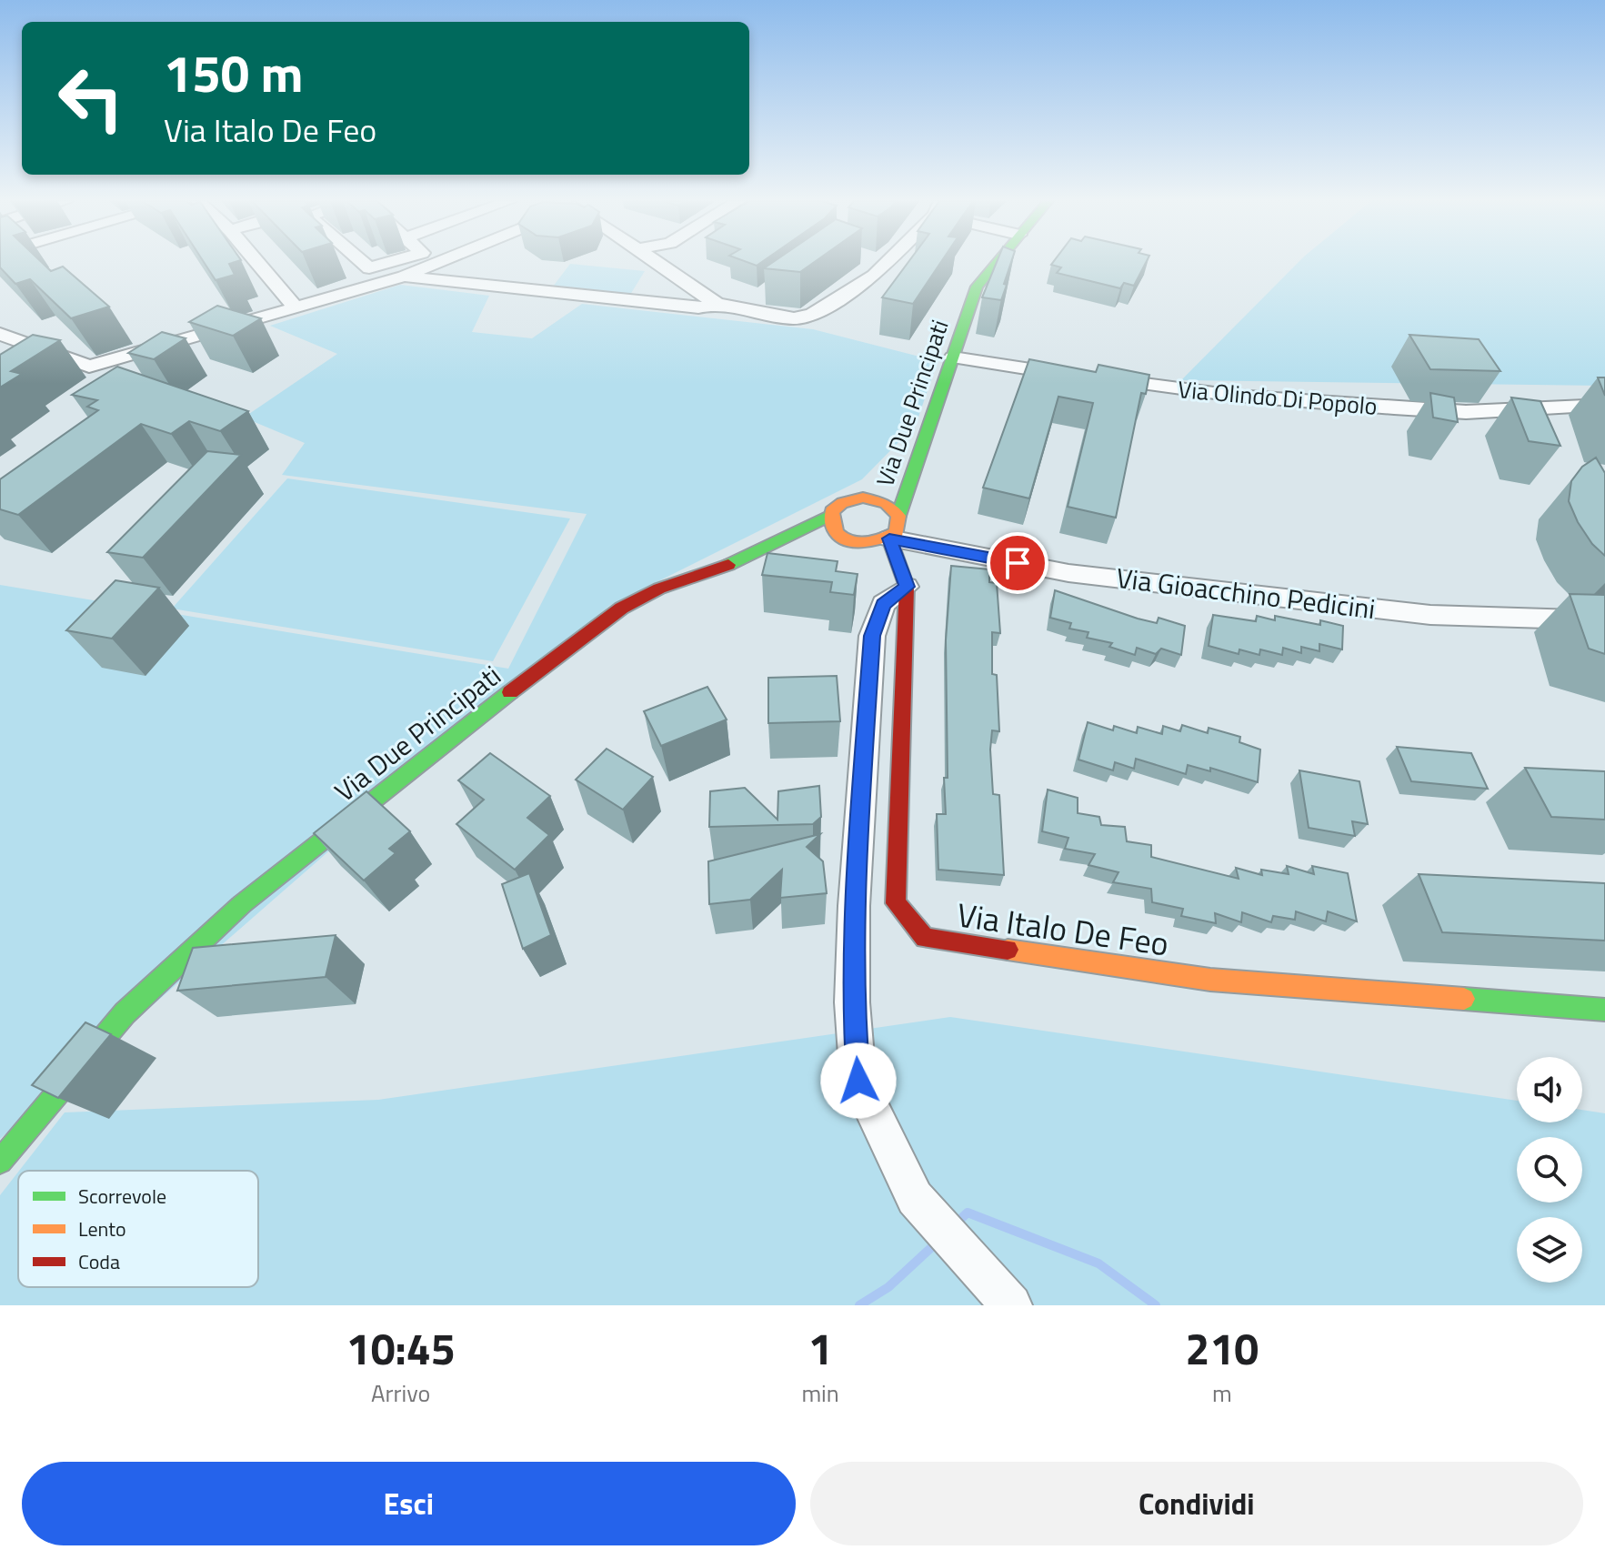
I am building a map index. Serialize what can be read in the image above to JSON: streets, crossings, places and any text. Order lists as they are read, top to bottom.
{
  "streets": {
    "street": [
      "Via Olindo Di Popolo",
      "Via Due Principati",
      "Via Gioacchino Pedicini",
      "Via Italo De Feo"
    ]
  },
  "crossings": [
    ["Via Olindo Di Popolo", "Via Due Principati"],
    ["Via Due Principati", "Via Gioacchino Pedicini"],
    ["Via Due Principati", "Via Italo De Feo"],
    ["Via Gioacchino Pedicini", "Via Italo De Feo"]
  ],
  "legend": ["Scorrevole", "Lento", "Coda"],
  "page": {
    "turn": ["150 m", "Via Italo De Feo"],
    "eta": [
      "10:45",
      "Arrivo",
      "1",
      "min",
      "210",
      "m"
    ],
    "buttons": ["Esci", "Condividi"]
  }
}
